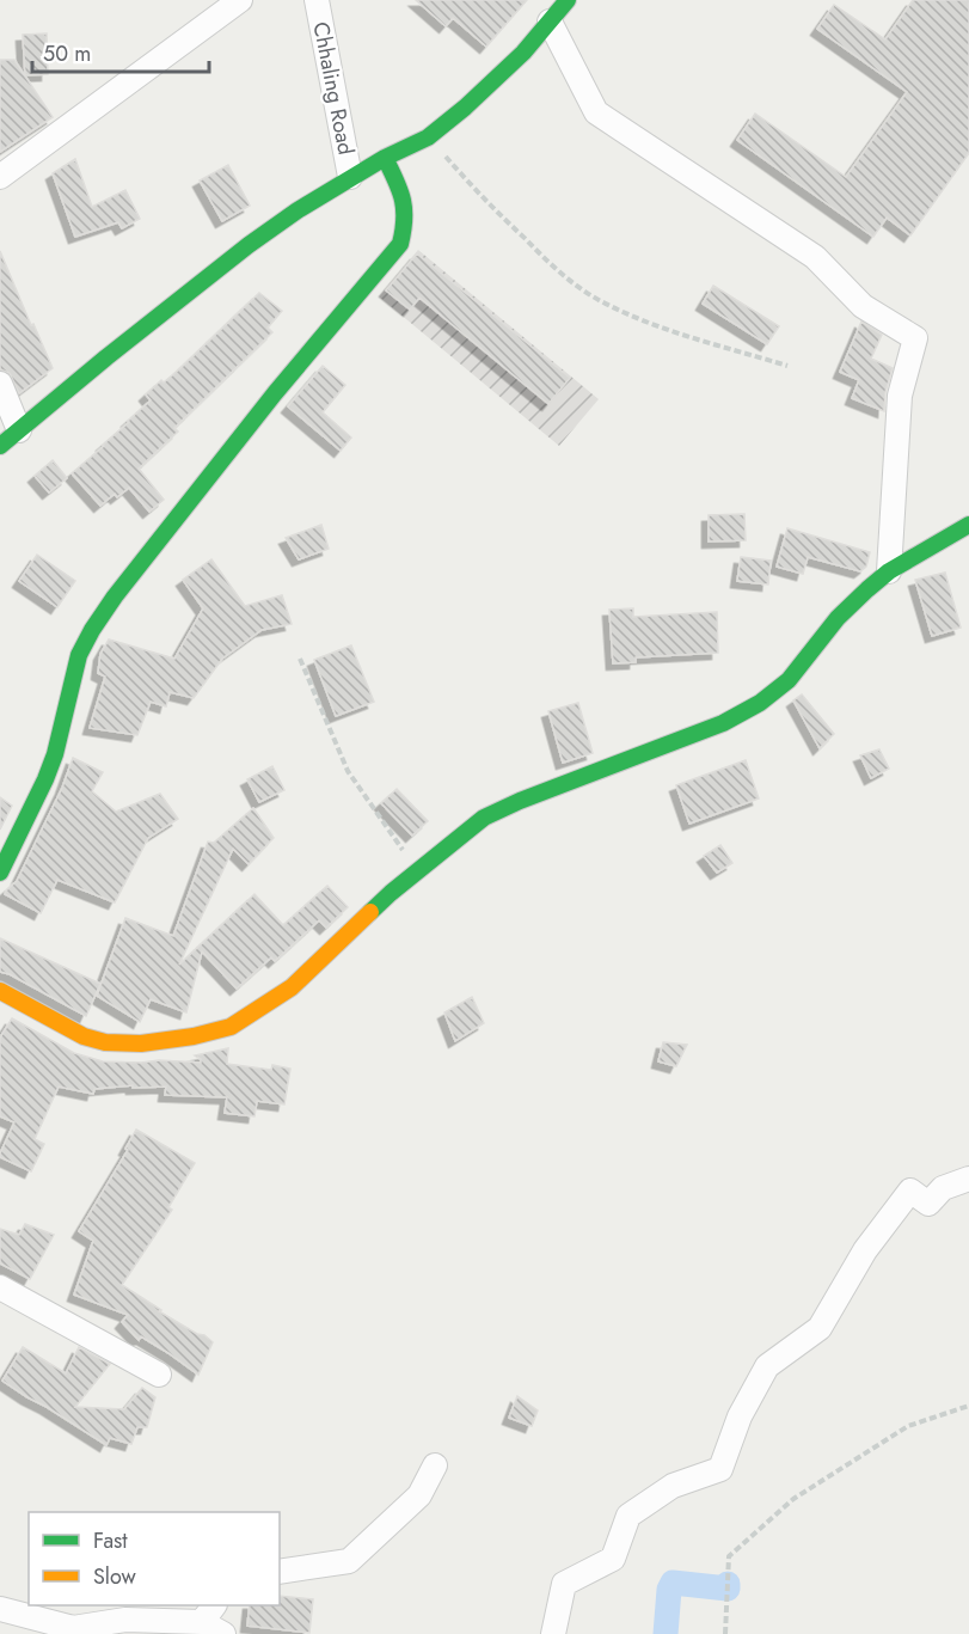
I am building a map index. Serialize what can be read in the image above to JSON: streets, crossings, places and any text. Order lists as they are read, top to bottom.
{
  "streets": {
    "street": ["Chhaling Road"]
  },
  "legend": ["Fast", "Slow"],
  "scale_bar": "50 m"
}
